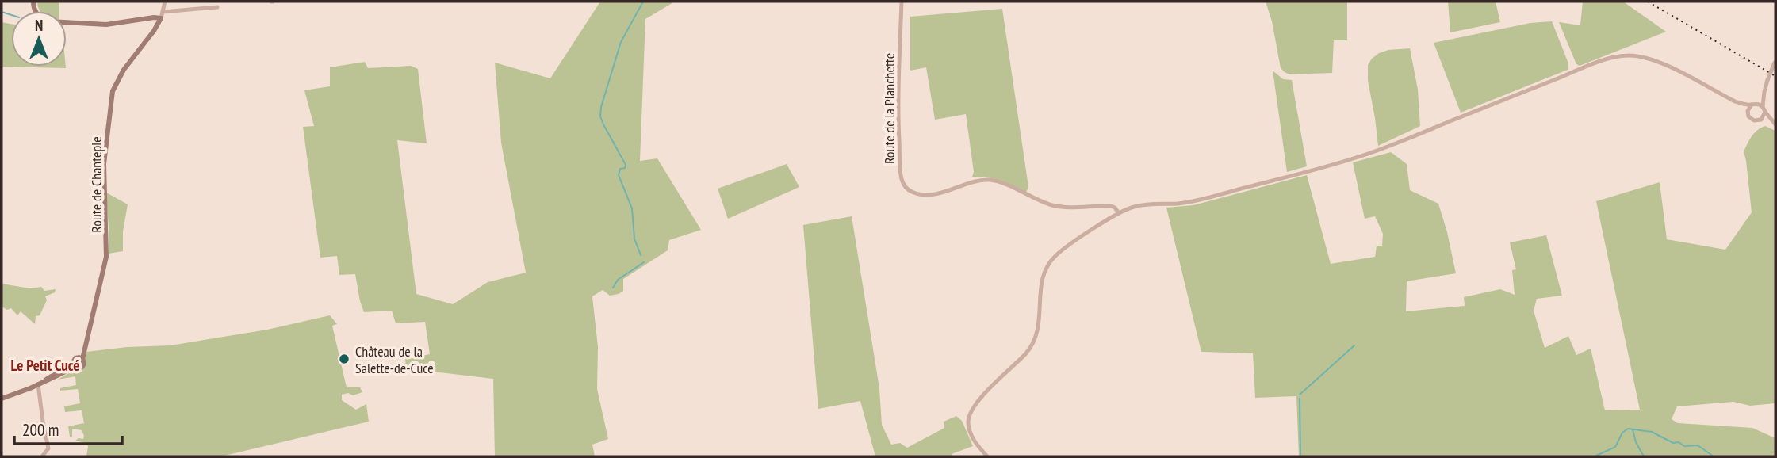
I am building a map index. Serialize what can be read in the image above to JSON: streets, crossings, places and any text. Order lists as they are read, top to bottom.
{
  "streets": {
    "main road": ["Route de Chantepie"],
    "street": ["Route de la Planchette"]
  },
  "districts": ["Le Petit Cucé"],
  "places": ["Château de la Salette-de-Cucé"],
  "scale_bar": "200 m",
  "north": "top"
}
